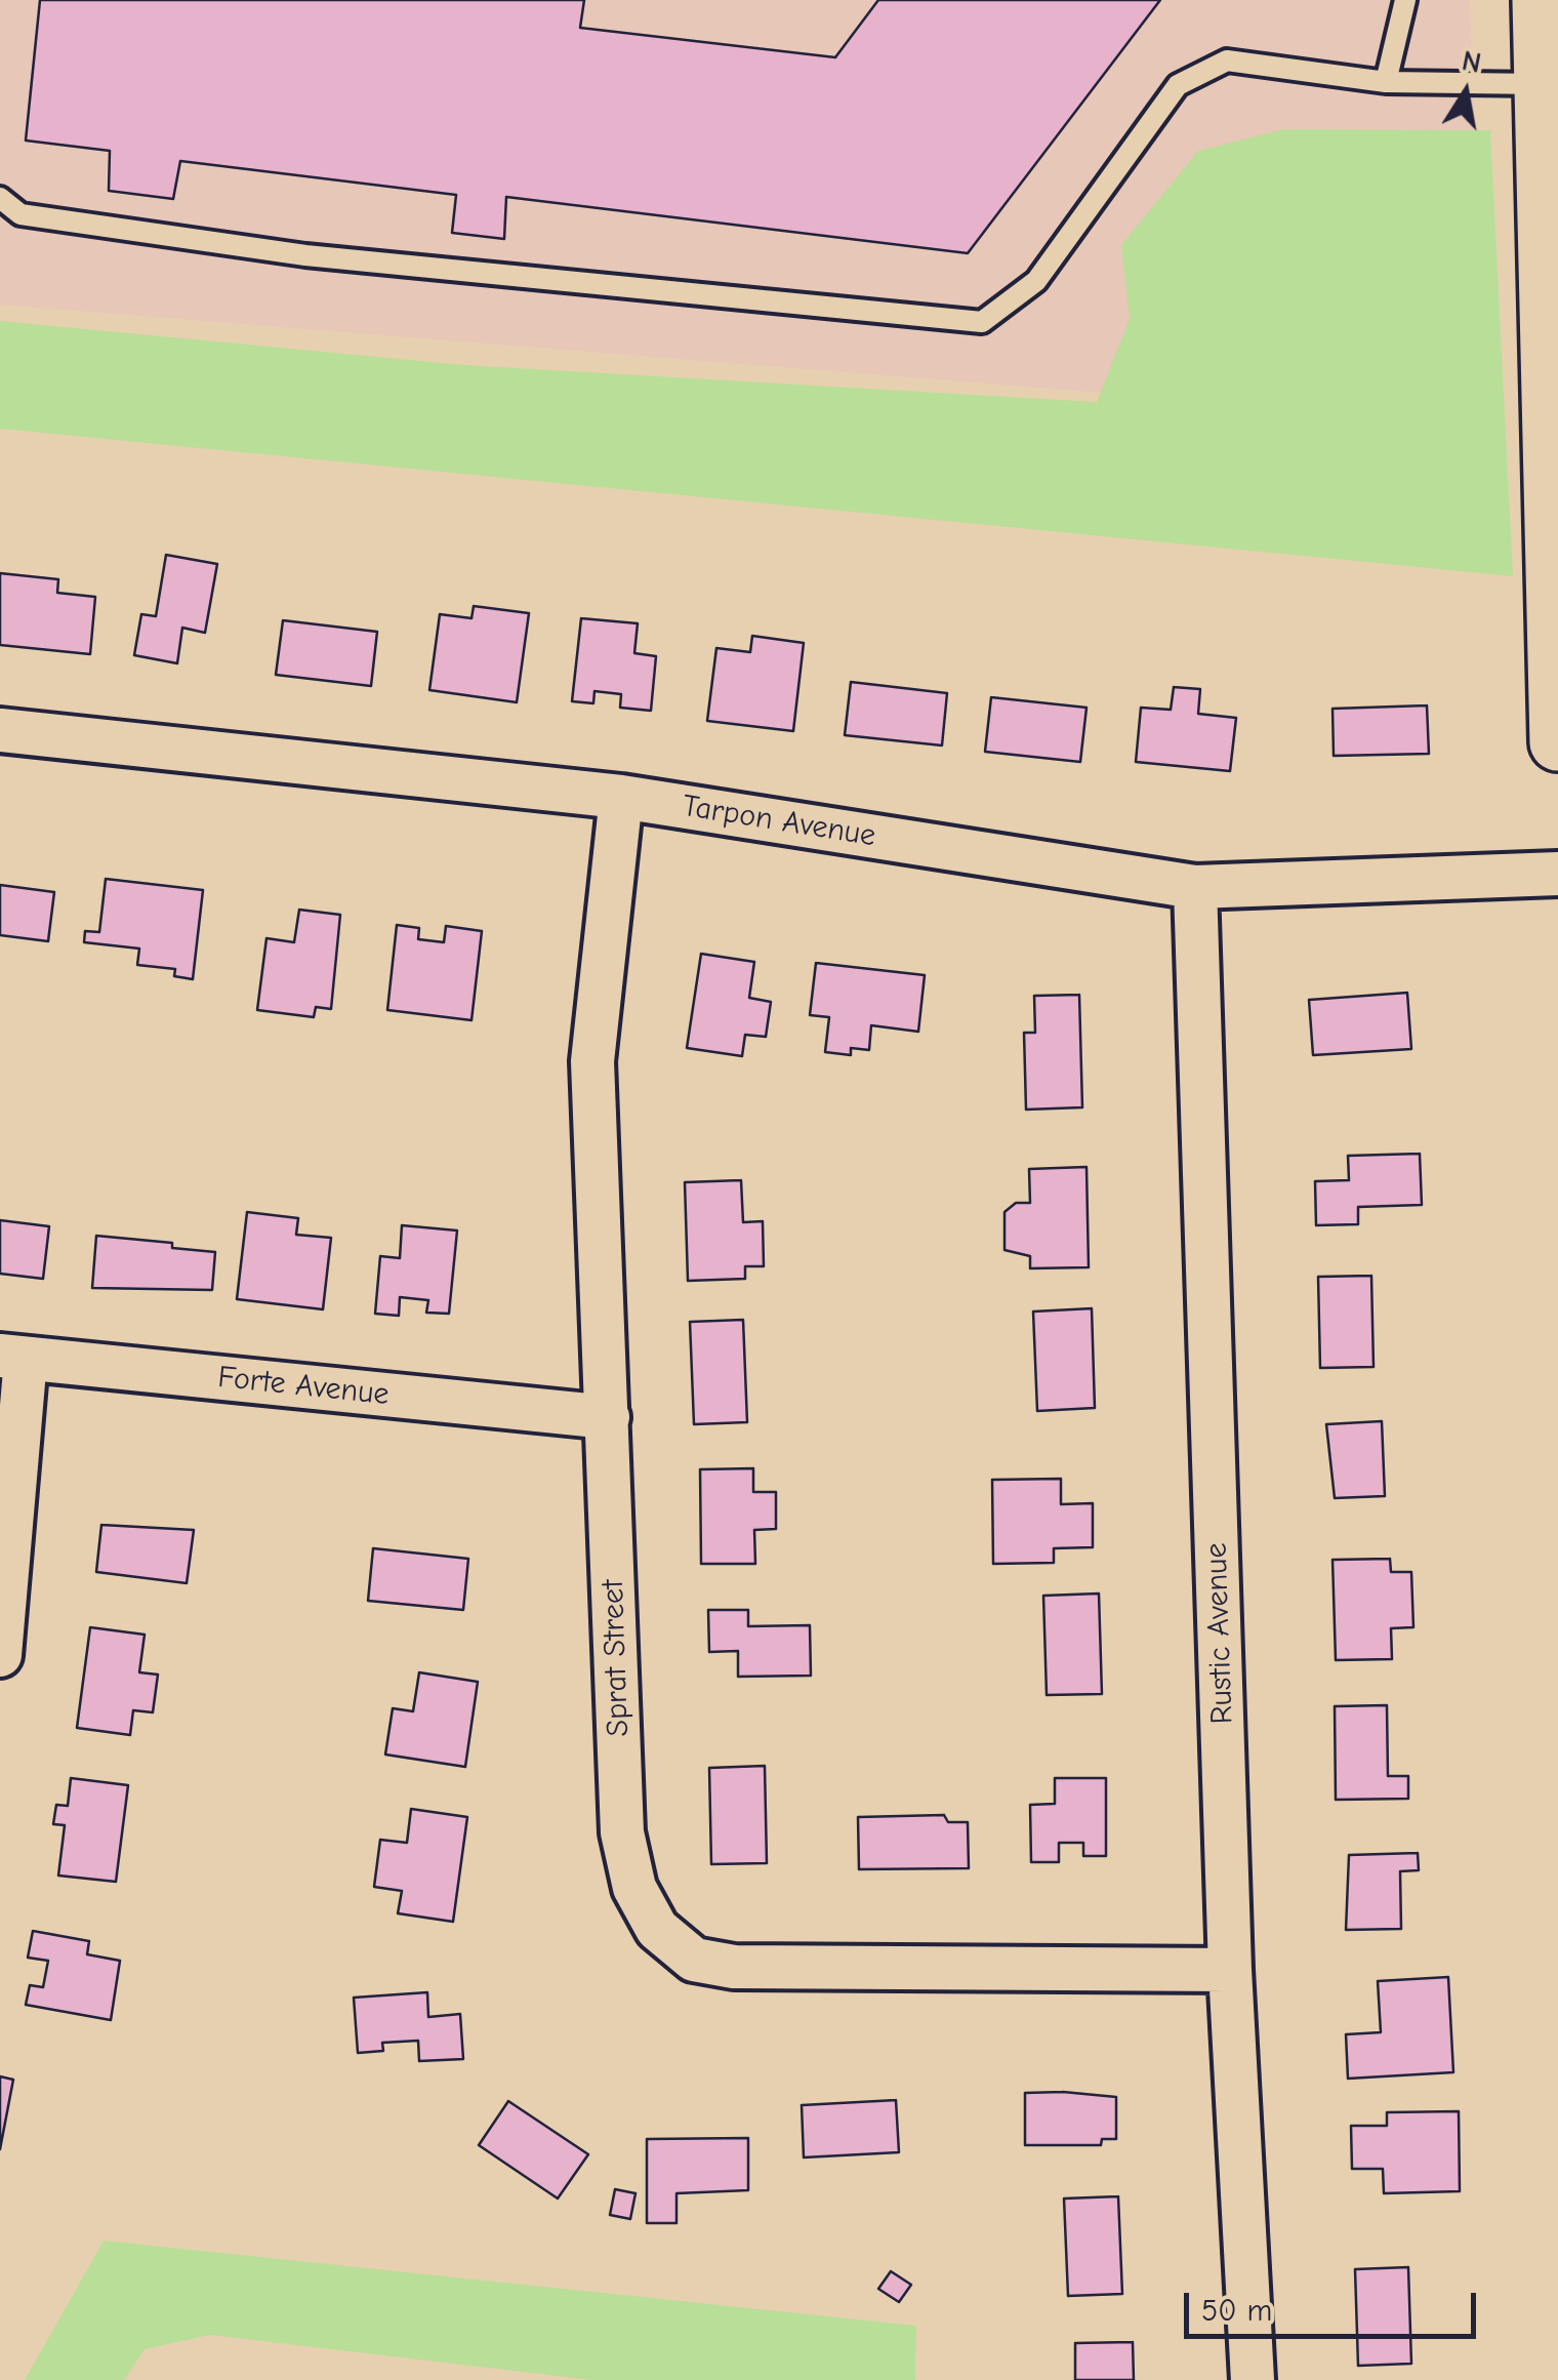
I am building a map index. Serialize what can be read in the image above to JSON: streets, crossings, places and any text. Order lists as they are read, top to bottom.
{
  "streets": {
    "street": [
      "Tarpon Avenue",
      "Forte Avenue",
      "Rustic Avenue",
      "Sprat Street"
    ]
  },
  "crossings": [
    ["Tarpon Avenue", "Rustic Avenue"],
    ["Tarpon Avenue", "Sprat Street"],
    ["Forte Avenue", "Sprat Street"],
    ["Rustic Avenue", "Sprat Street"]
  ],
  "scale_bar": "50 m",
  "north": "top"
}
